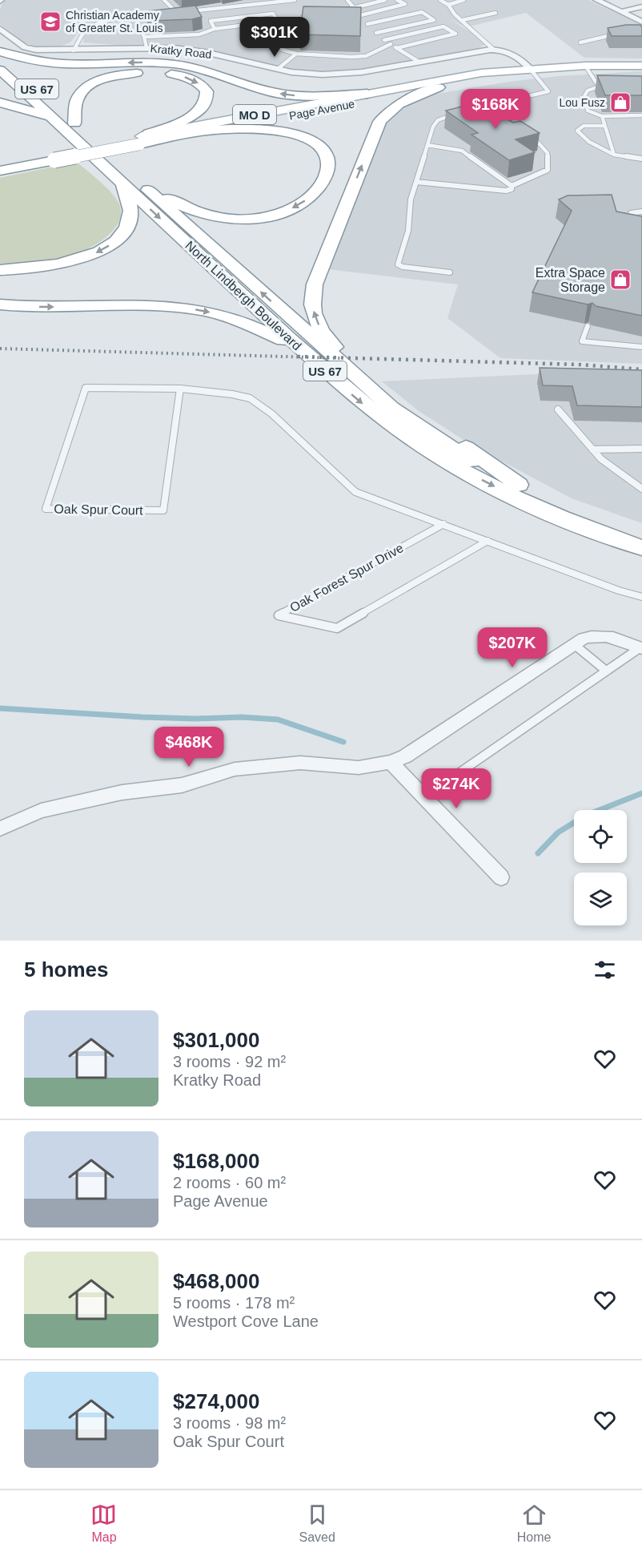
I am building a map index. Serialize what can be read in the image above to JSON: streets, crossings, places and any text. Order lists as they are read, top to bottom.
{
  "streets": {
    "main road": [
      "US 67",
      "Page Avenue",
      "MO D",
      "North Lindbergh Boulevard"
    ],
    "street": ["Kratky Road"],
    "lane": ["Oak Spur Court", "Oak Forest Spur Drive"]
  },
  "crossings": [
    ["Kratky Road", "Page Avenue"]
  ],
  "places": {
    "school or university": ["Christian Academy of Greater St. Louis"],
    "shop": ["Lou Fusz", "Extra Space Storage"]
  },
  "page": {
    "price": [
      "$301K",
      "$168K",
      "$207K",
      "$468K",
      "$274K"
    ],
    "heading": "5 homes",
    "list": [
      {
        "name": "$301,000",
        "note": "3 rooms · 92 m² · Kratky Road"
      },
      {
        "name": "$168,000",
        "note": "2 rooms · 60 m² · Page Avenue"
      },
      {
        "name": "$468,000",
        "note": "5 rooms · 178 m² · Westport Cove Lane"
      },
      {
        "name": "$274,000",
        "note": "3 rooms · 98 m² · Oak Spur Court"
      }
    ],
    "tabs": ["Map", "Saved", "Home"]
  }
}
